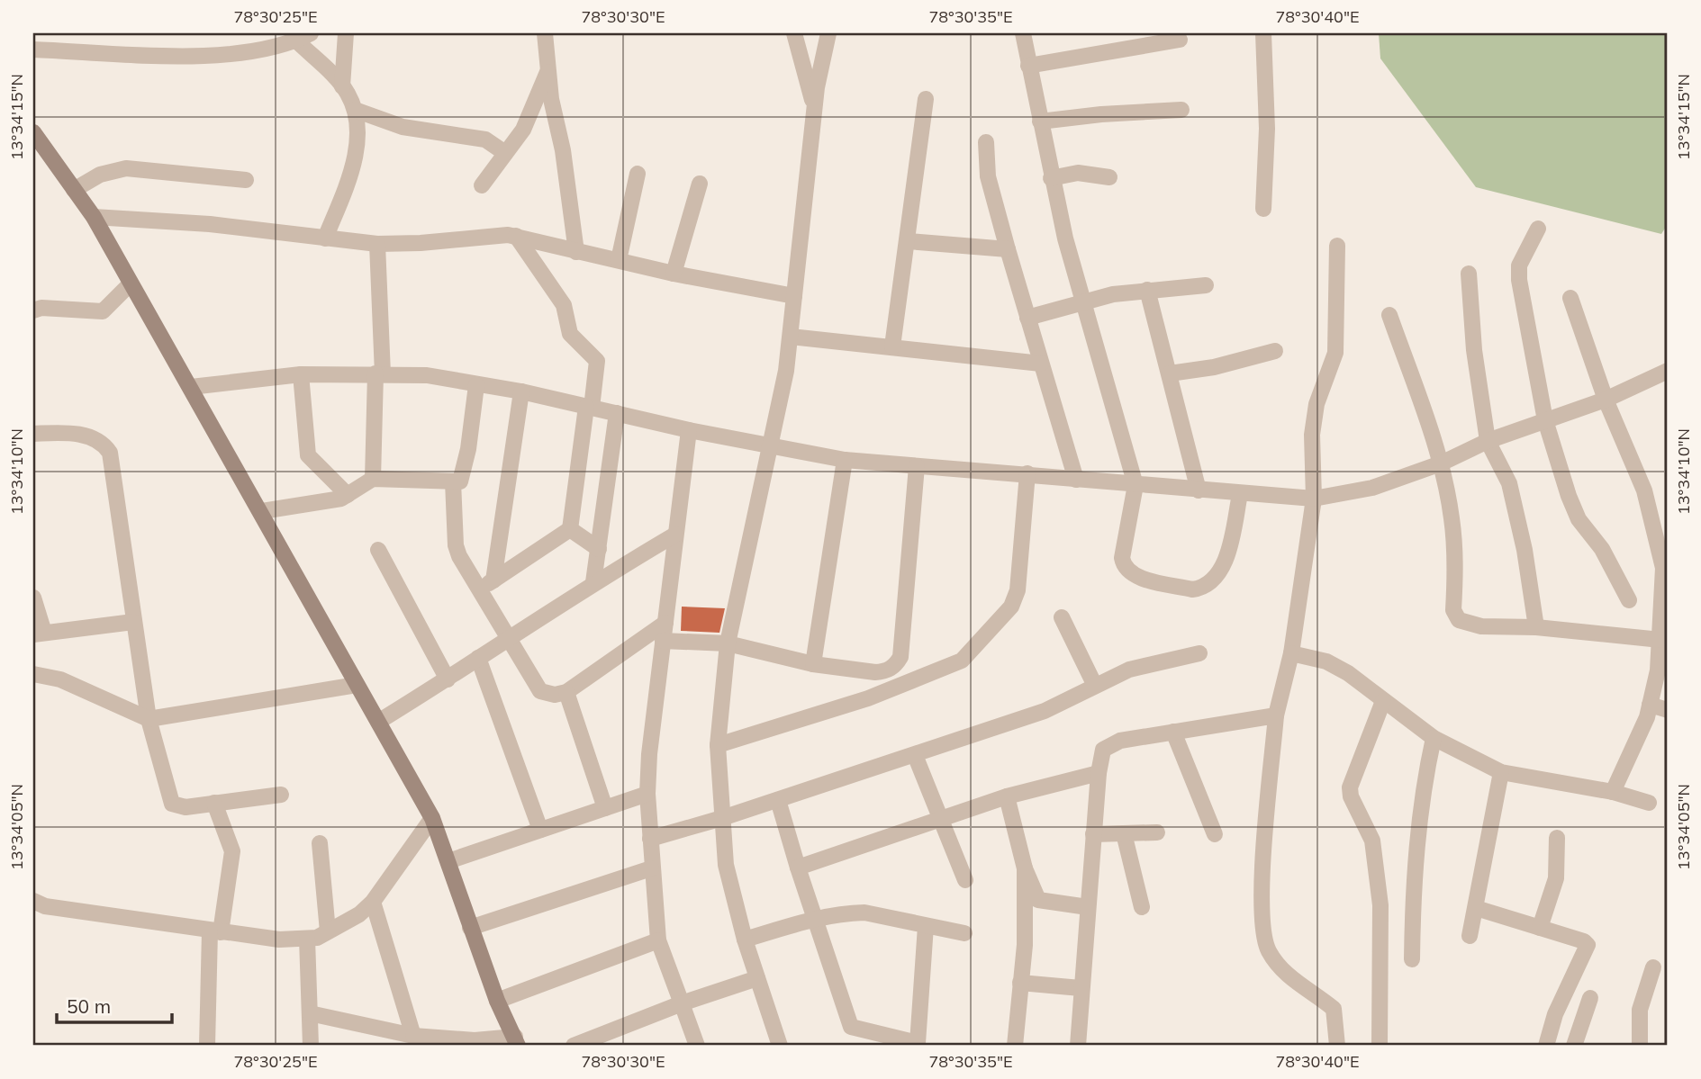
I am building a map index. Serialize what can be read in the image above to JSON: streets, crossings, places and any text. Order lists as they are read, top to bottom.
{
  "scale_bar": "50 m",
  "coordinates": [
    "78°30'25\"E",
    "78°30'30\"E",
    "78°30'35\"E",
    "78°30'40\"E",
    "13°34'15\"N",
    "13°34'10\"N",
    "13°34'05\"N"
  ]
}
